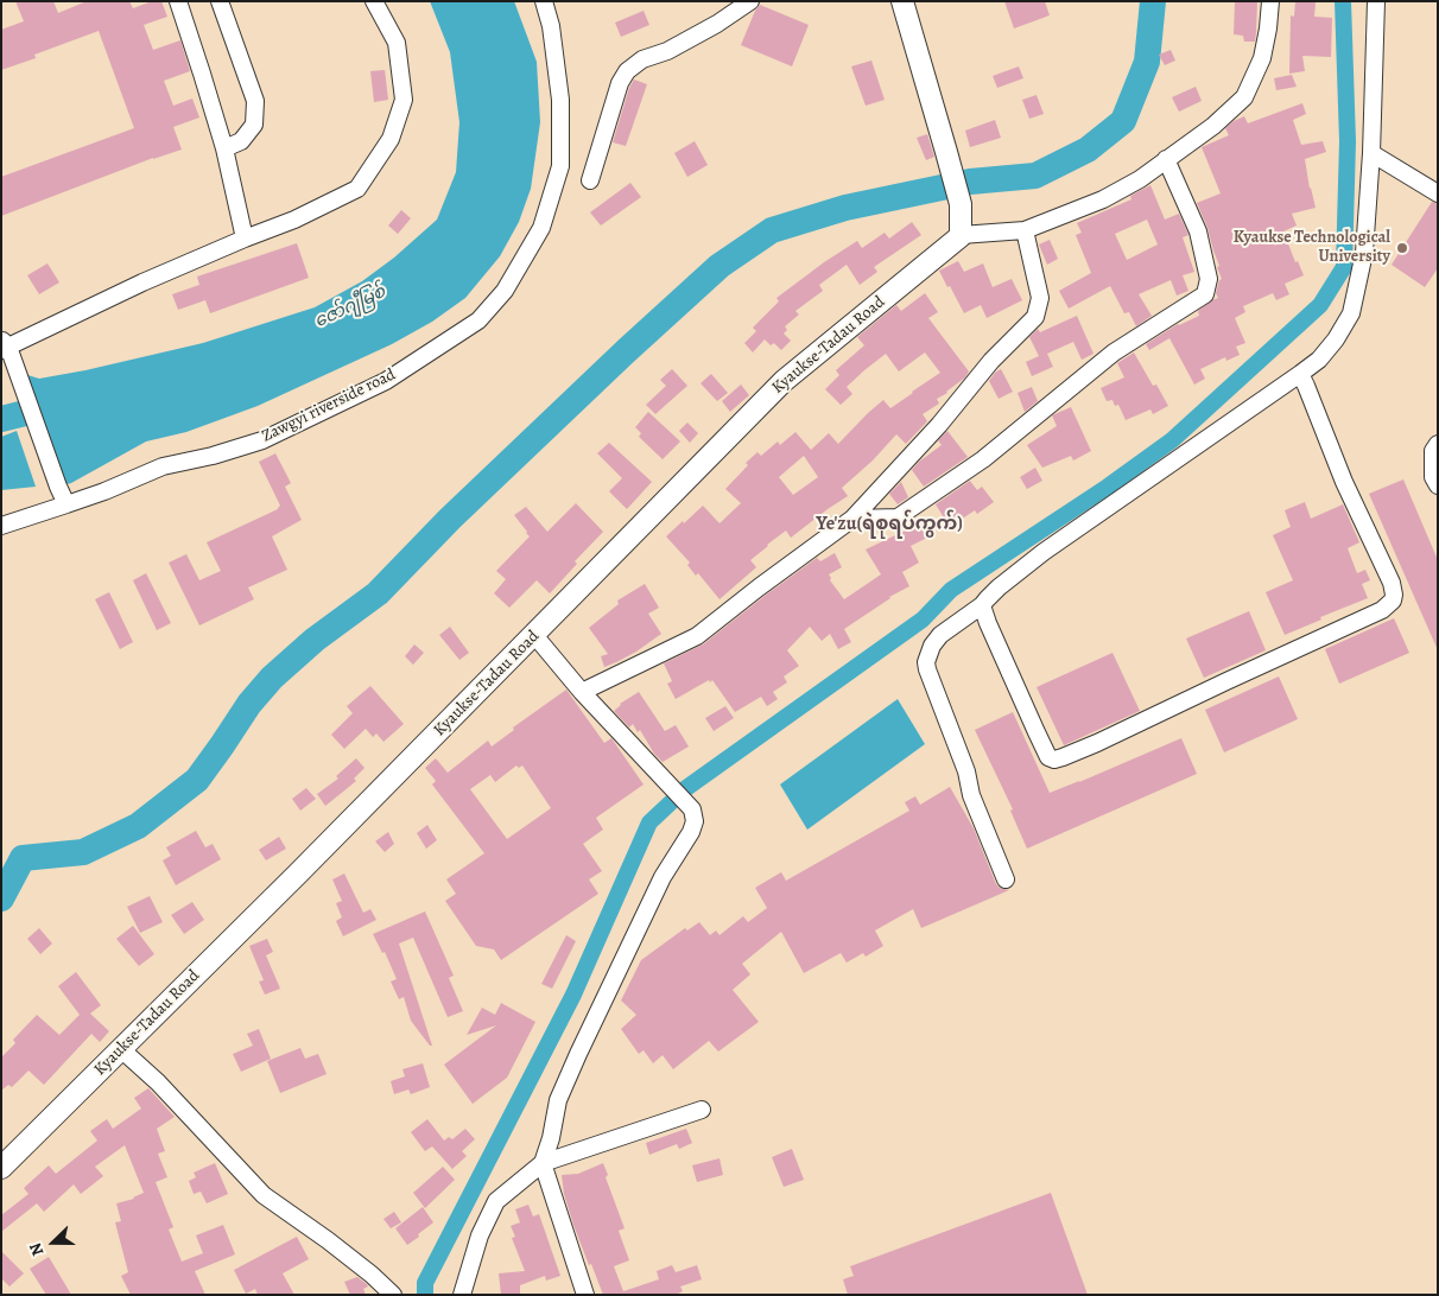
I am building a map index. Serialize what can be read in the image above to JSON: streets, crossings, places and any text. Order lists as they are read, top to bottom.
{
  "streets": {
    "main road": ["Kyaukse-Tadau Road"],
    "street": ["Zawgyi riverside road"]
  },
  "districts": ["Ye'zu(ရဲစုရပ်ကွက်)"],
  "water": ["ဇော်ဂျီမြစ်"],
  "places": ["Kyaukse Technological University"],
  "north": "left"
}
